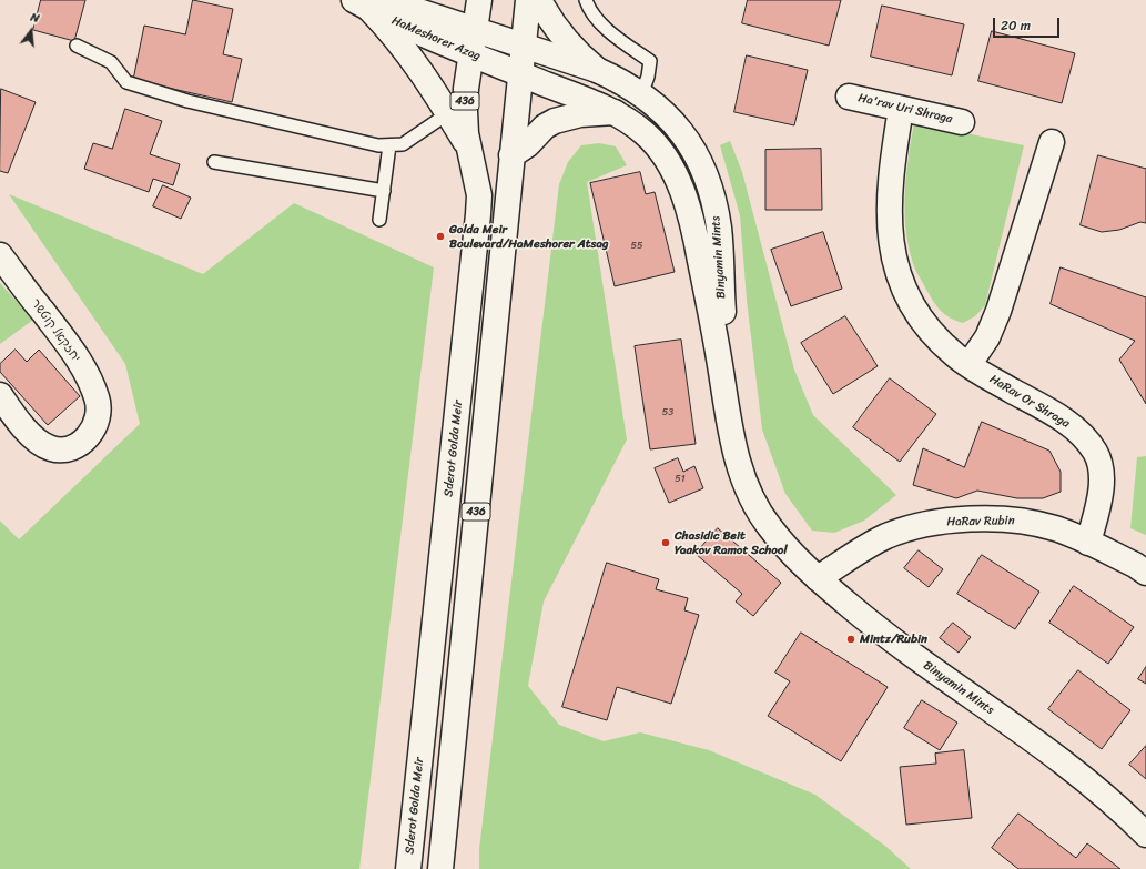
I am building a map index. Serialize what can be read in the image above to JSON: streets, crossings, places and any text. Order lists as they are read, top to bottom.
{
  "streets": {
    "street": [
      "HaMeshorer Azag",
      "436",
      "Ha'rav Uri Shraga",
      "Binyamin Mints",
      "יחזקאל קוטשר",
      "HaRav Or Shraga",
      "Sderot Golda Meir",
      "HaRav Rubin"
    ]
  },
  "crossings": [
    ["HaMeshorer Azag", "436"],
    ["HaMeshorer Azag", "Binyamin Mints"],
    ["HaMeshorer Azag", "Sderot Golda Meir"],
    ["436", "Binyamin Mints"],
    ["436", "Sderot Golda Meir"],
    ["Ha'rav Uri Shraga", "HaRav Or Shraga"],
    ["Binyamin Mints", "HaRav Rubin"],
    ["HaRav Or Shraga", "HaRav Rubin"]
  ],
  "places": ["Golda Meir Boulevard/HaMeshorer Atsag", "Chasidic Beit Yaakov Ramot School", "Mintz/Rubin"],
  "house_numbers": ["55", "53", "51"],
  "scale_bar": "20 m",
  "north": "top"
}
